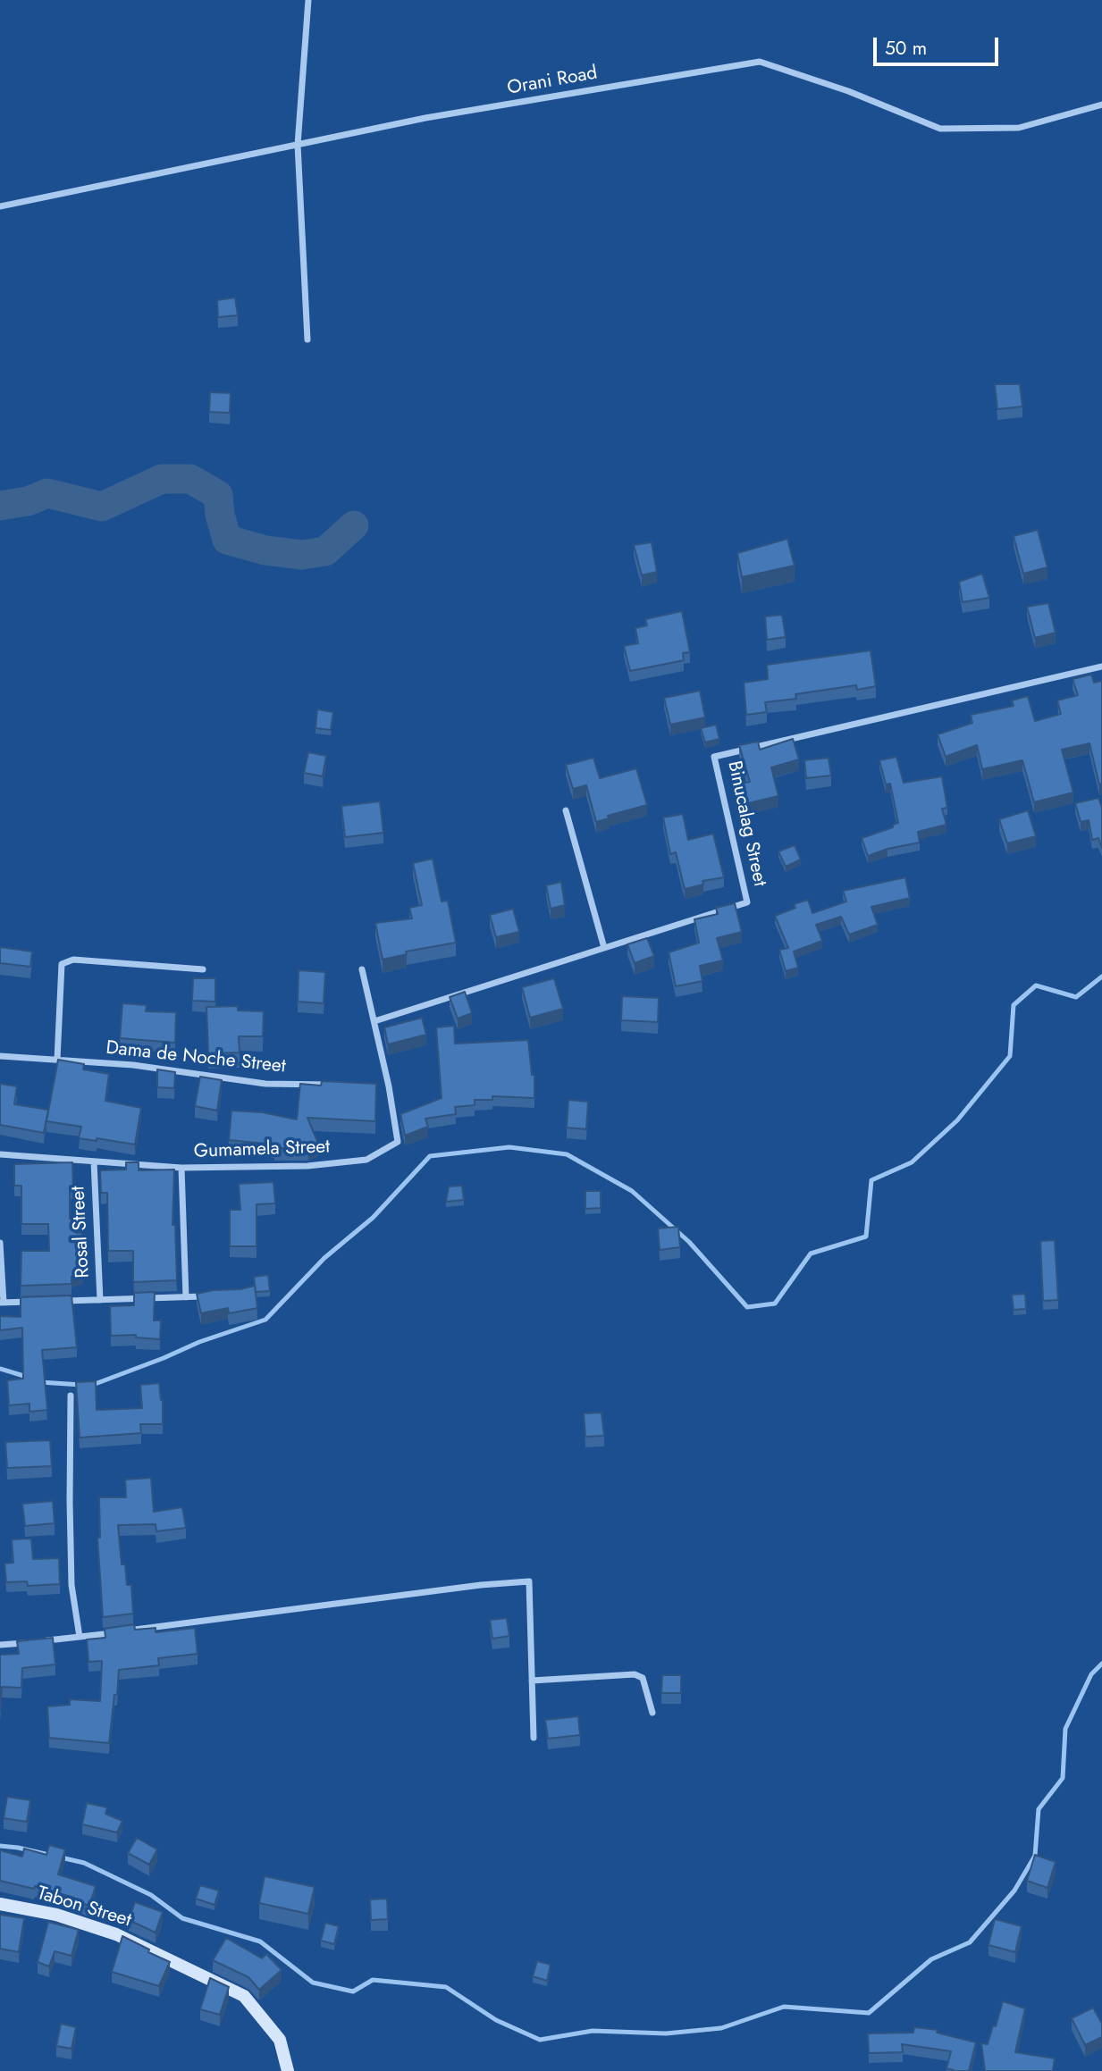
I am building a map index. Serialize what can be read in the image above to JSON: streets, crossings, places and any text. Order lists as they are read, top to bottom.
{
  "streets": {
    "street": [
      "Orani Road",
      "Binucalag Street",
      "Dama de Noche Street",
      "Gumamela Street",
      "Rosal Street",
      "Tabon Street"
    ]
  },
  "crossings": [
    ["Binucalag Street", "Gumamela Street"],
    ["Gumamela Street", "Rosal Street"]
  ],
  "scale_bar": "50 m"
}
